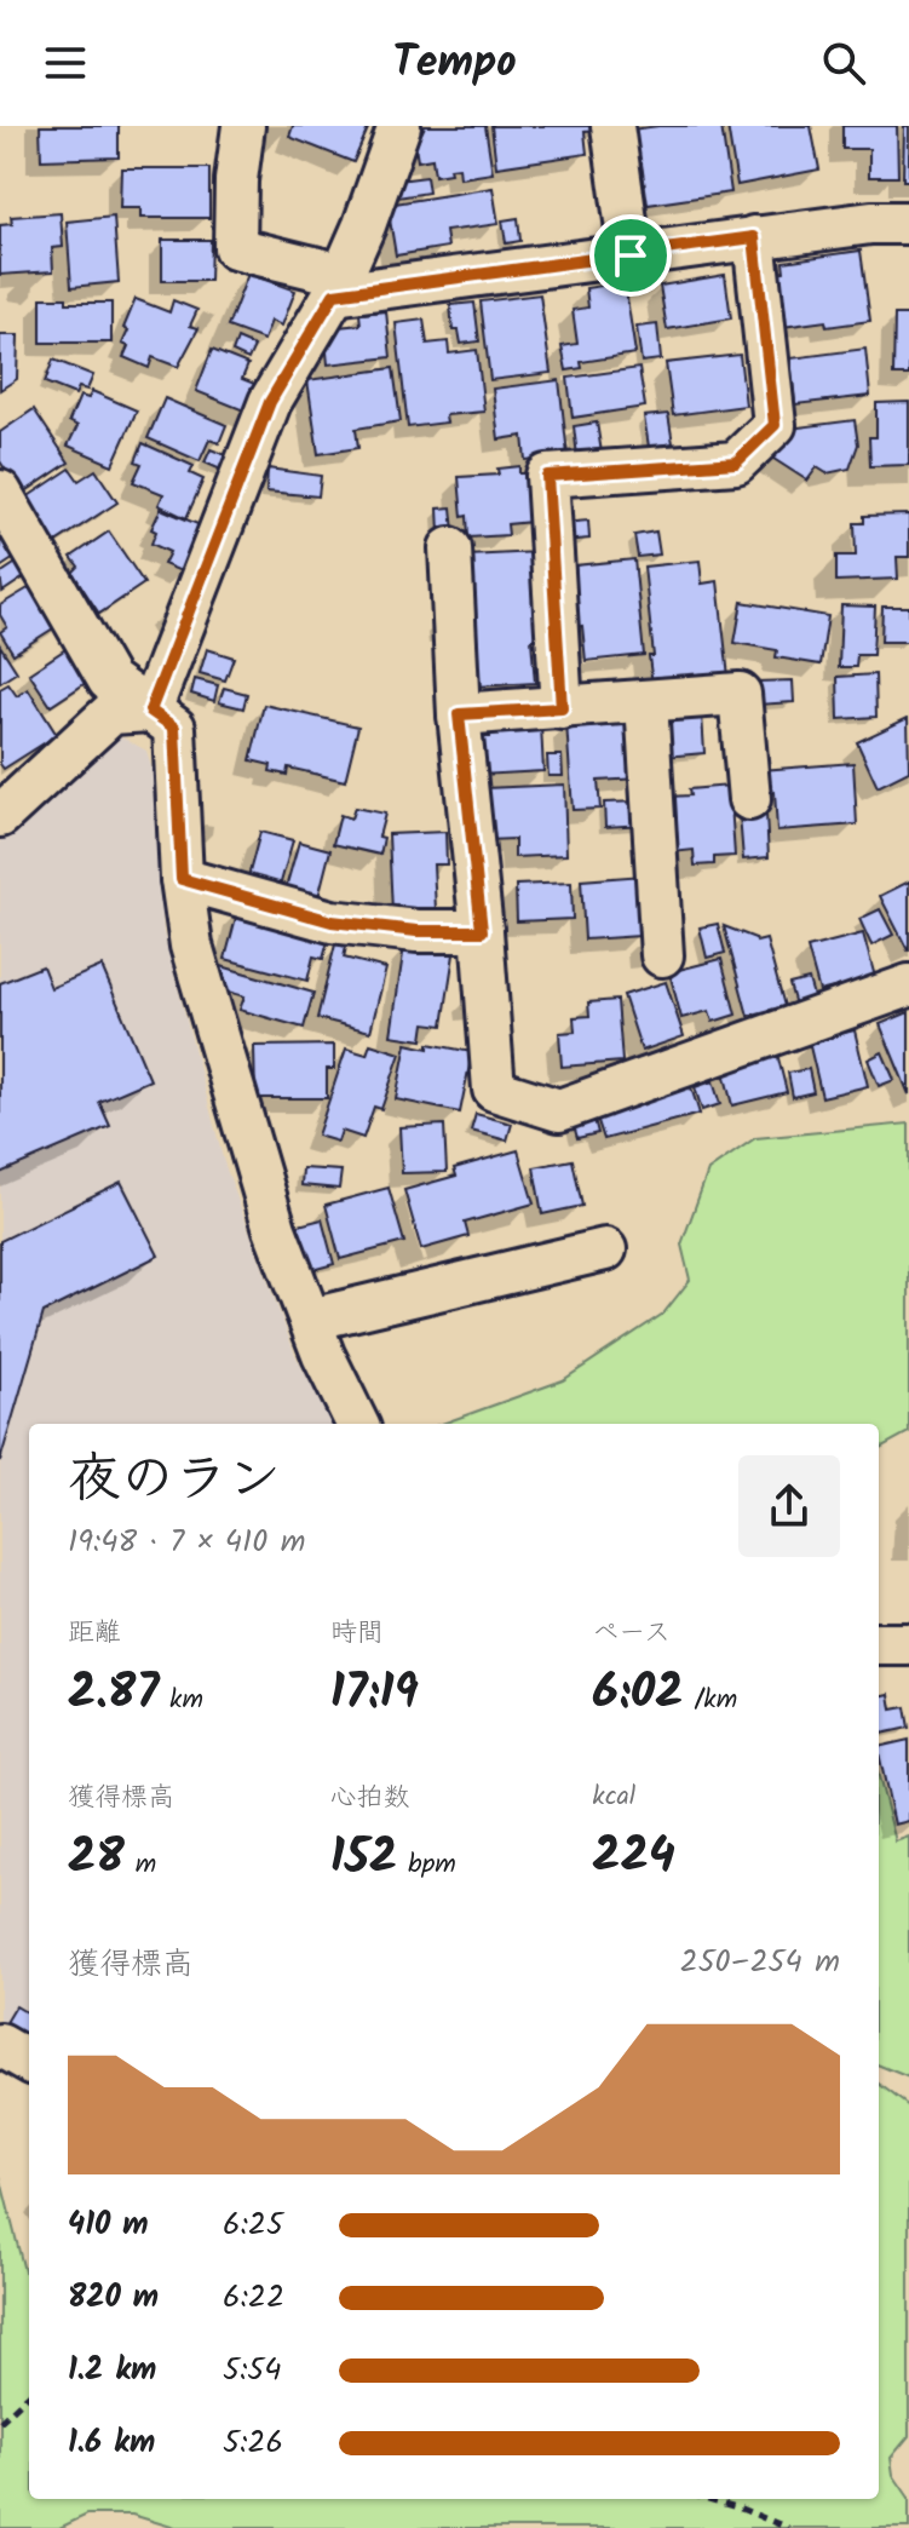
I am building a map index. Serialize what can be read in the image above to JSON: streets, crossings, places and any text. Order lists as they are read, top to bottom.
{
  "page": {
    "header": "Tempo",
    "heading": ["夜のラン", "19:48 · 7 × 410 m"],
    "stats": [
      ["距離", "2.87 km"],
      ["時間", "17:19"],
      ["ペース", "6:02 /km"],
      ["獲得標高", "28 m"],
      ["心拍数", "152 bpm"],
      ["kcal", "224"]
    ],
    "chart": ["獲得標高", "250–254 m"],
    "list": [
      {
        "name": "410 m",
        "note": "6:25"
      },
      {
        "name": "820 m",
        "note": "6:22"
      },
      {
        "name": "1.2 km",
        "note": "5:54"
      },
      {
        "name": "1.6 km",
        "note": "5:26"
      }
    ]
  }
}
